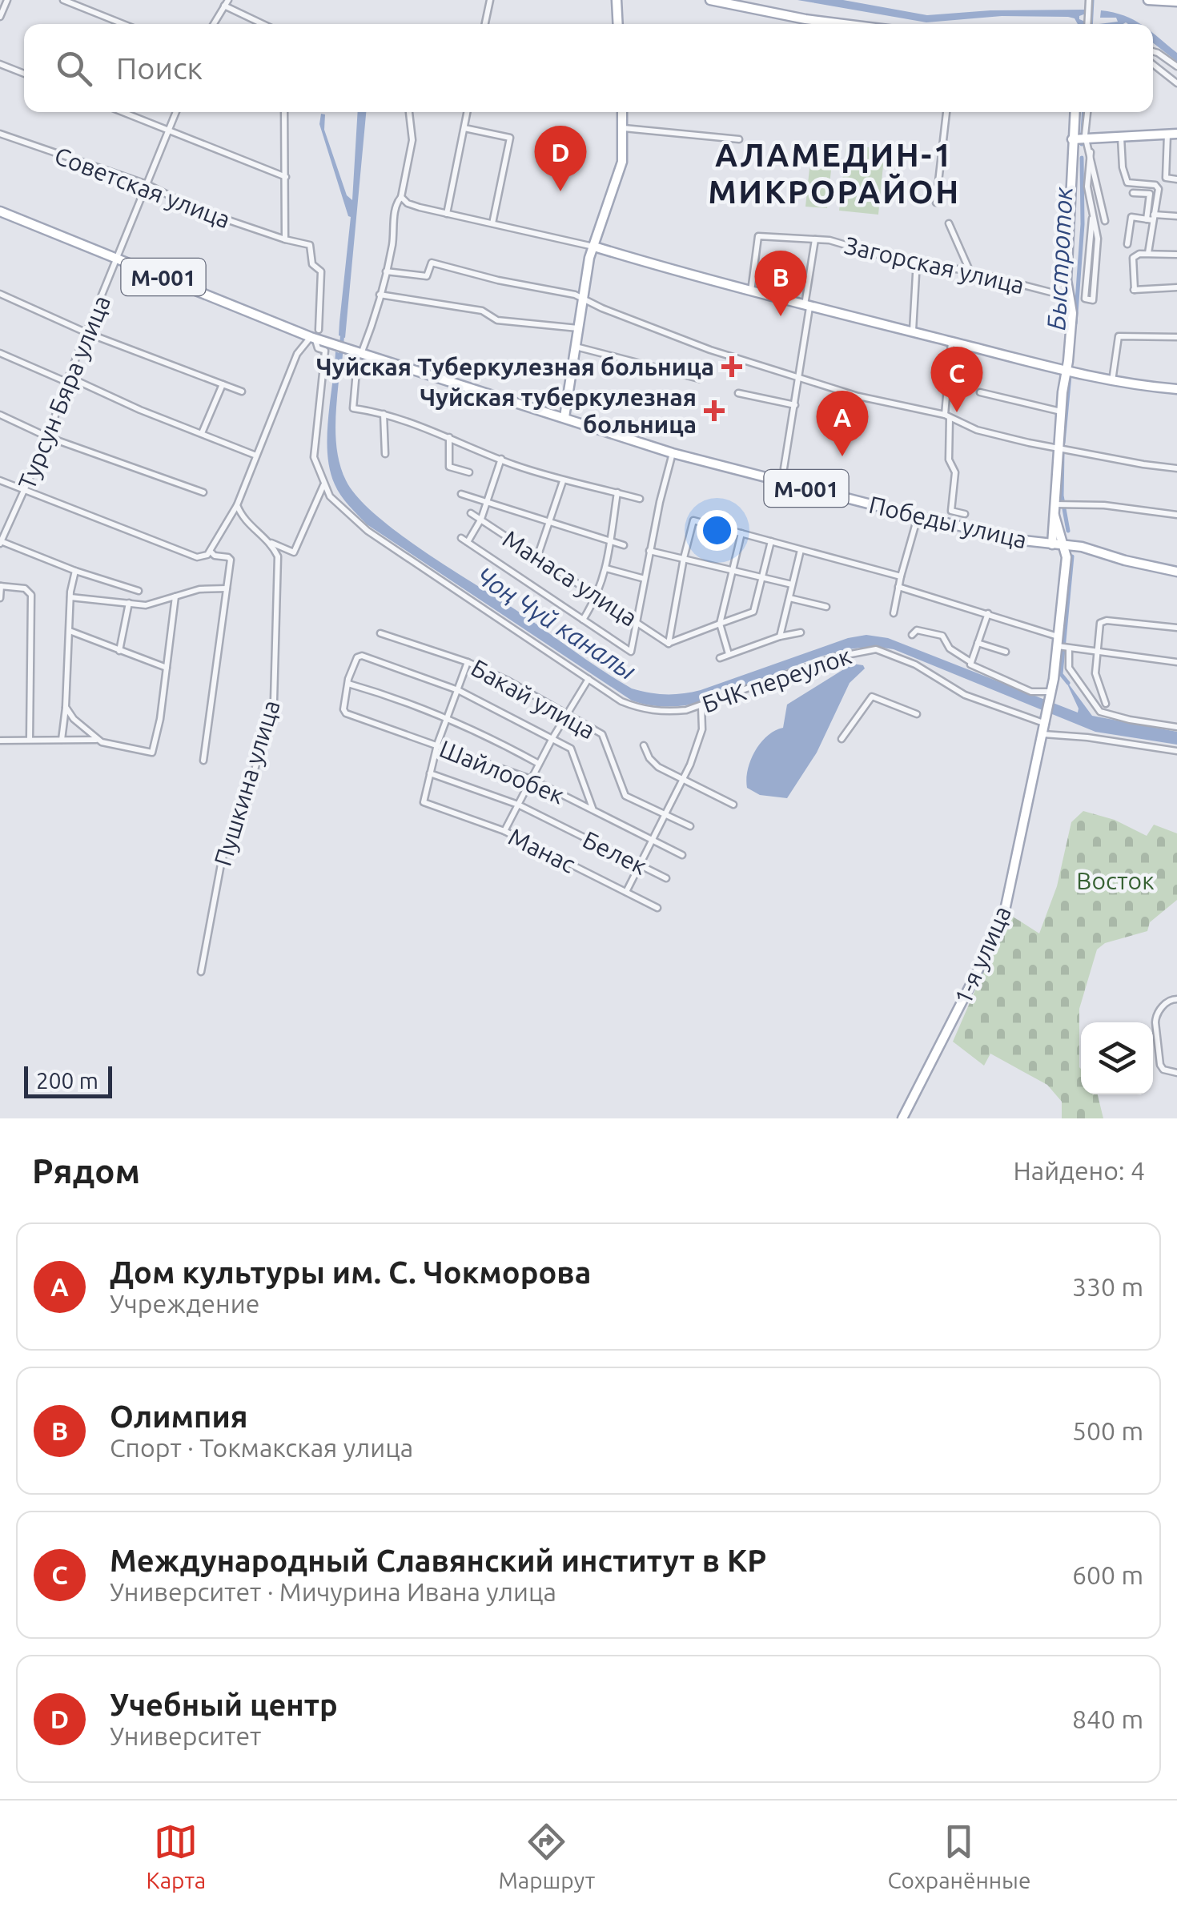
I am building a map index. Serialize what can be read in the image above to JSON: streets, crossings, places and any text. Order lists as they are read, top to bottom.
{
  "streets": {
    "main road": ["М-001", "Победы улица", "1-я улица"],
    "street": [
      "Советская улица",
      "Загорская улица",
      "Турсун Бяра улица",
      "Манаса улица",
      "БЧК переулок",
      "Бакай улица",
      "Шайлообек",
      "Пушкина улица",
      "Манас",
      "Белек"
    ]
  },
  "crossings": [
    ["Советская улица", "М-001"],
    ["Советская улица", "Турсун Бяра улица"],
    ["М-001", "Турсун Бяра улица"],
    ["М-001", "Победы улица"],
    ["Победы улица", "1-я улица"],
    ["БЧК переулок", "1-я улица"],
    ["Манас", "Белек"]
  ],
  "districts": ["АЛАМЕДИН-1 МИКРОРАЙОН"],
  "water": ["Быстроток", "Чоң Чүй каналы"],
  "parks": ["Восток"],
  "places": {
    "health": ["Чуйская Туберкулезная больница", "Чуйская туберкулезная больница"]
  },
  "scale_bar": "200 m",
  "page": {
    "search": "Поиск",
    "pins": [
      "D",
      "B",
      "C",
      "A"
    ],
    "scale": "200 m",
    "heading": ["Рядом", "Найдено: 4"],
    "list": [
      {
        "mark": "A",
        "name": "Дом культуры им. С. Чокморова",
        "note": "Учреждение",
        "value": "330 m"
      },
      {
        "mark": "B",
        "name": "Олимпия",
        "note": "Спорт · Токмакская улица",
        "value": "500 m"
      },
      {
        "mark": "C",
        "name": "Международный Славянский институт в КР",
        "note": "Университет · Мичурина Ивана улица",
        "value": "600 m"
      },
      {
        "mark": "D",
        "name": "Учебный центр",
        "note": "Университет",
        "value": "840 m"
      }
    ],
    "nav": ["Карта", "Маршрут", "Сохранённые"]
  }
}
